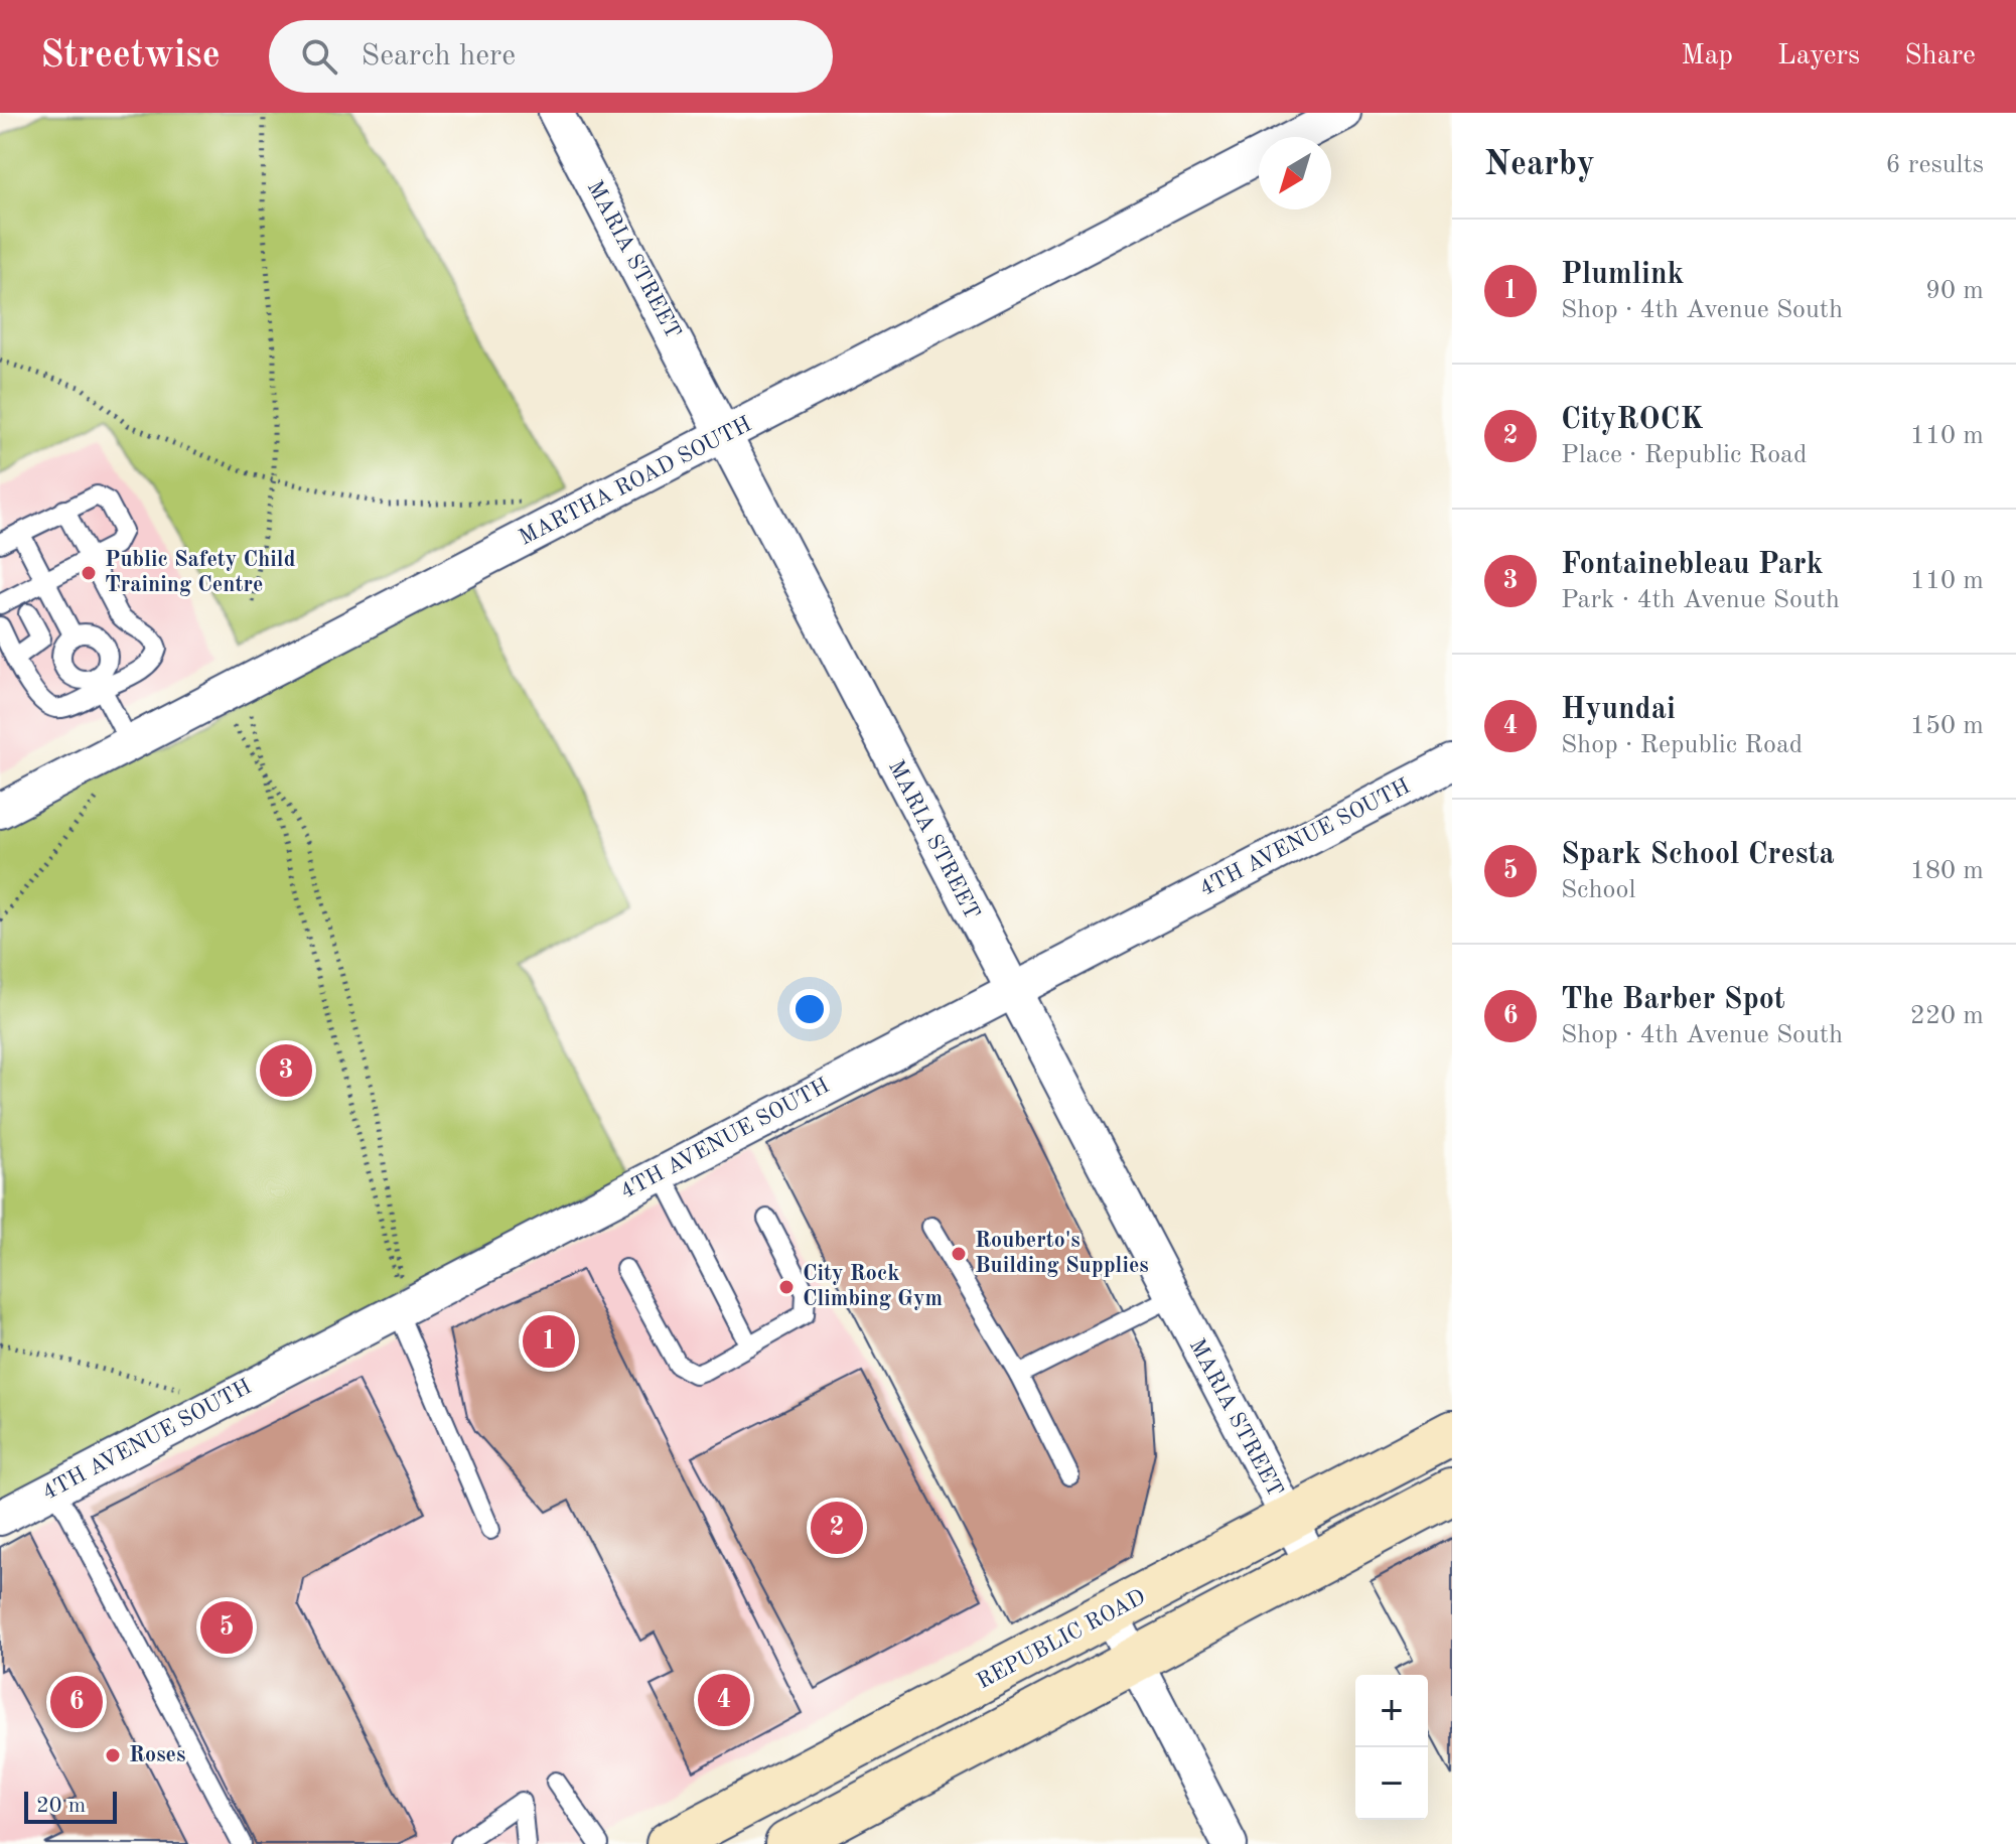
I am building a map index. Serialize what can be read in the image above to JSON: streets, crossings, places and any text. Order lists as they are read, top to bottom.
{
  "streets": {
    "main road": ["REPUBLIC ROAD"],
    "street": ["MARIA STREET", "MARTHA ROAD SOUTH", "4TH AVENUE SOUTH"]
  },
  "crossings": [
    ["MARIA STREET", "MARTHA ROAD SOUTH"],
    ["MARIA STREET", "4TH AVENUE SOUTH"],
    ["MARIA STREET", "REPUBLIC ROAD"]
  ],
  "places": [
    "Public Safety Child Training Centre",
    "Rouberto's Building Supplies",
    "City Rock Climbing Gym",
    "Roses"
  ],
  "scale_bar": "20 m",
  "north": "bottom left",
  "page": {
    "header": "Streetwise",
    "search": "Search here",
    "nav": ["Map", "Layers", "Share"],
    "heading": ["Nearby", "6 results"],
    "list": [
      {
        "mark": "1",
        "name": "Plumlink",
        "note": "Shop · 4th Avenue South",
        "value": "90 m"
      },
      {
        "mark": "2",
        "name": "CityROCK",
        "note": "Place · Republic Road",
        "value": "110 m"
      },
      {
        "mark": "3",
        "name": "Fontainebleau Park",
        "note": "Park · 4th Avenue South",
        "value": "110 m"
      },
      {
        "mark": "4",
        "name": "Hyundai",
        "note": "Shop · Republic Road",
        "value": "150 m"
      },
      {
        "mark": "5",
        "name": "Spark School Cresta",
        "note": "School",
        "value": "180 m"
      },
      {
        "mark": "6",
        "name": "The Barber Spot",
        "note": "Shop · 4th Avenue South",
        "value": "220 m"
      }
    ],
    "pins": [
      "3",
      "1",
      "2",
      "5",
      "4",
      "6"
    ],
    "map_buttons": ["+", "−"],
    "scale": "20 m"
  }
}
